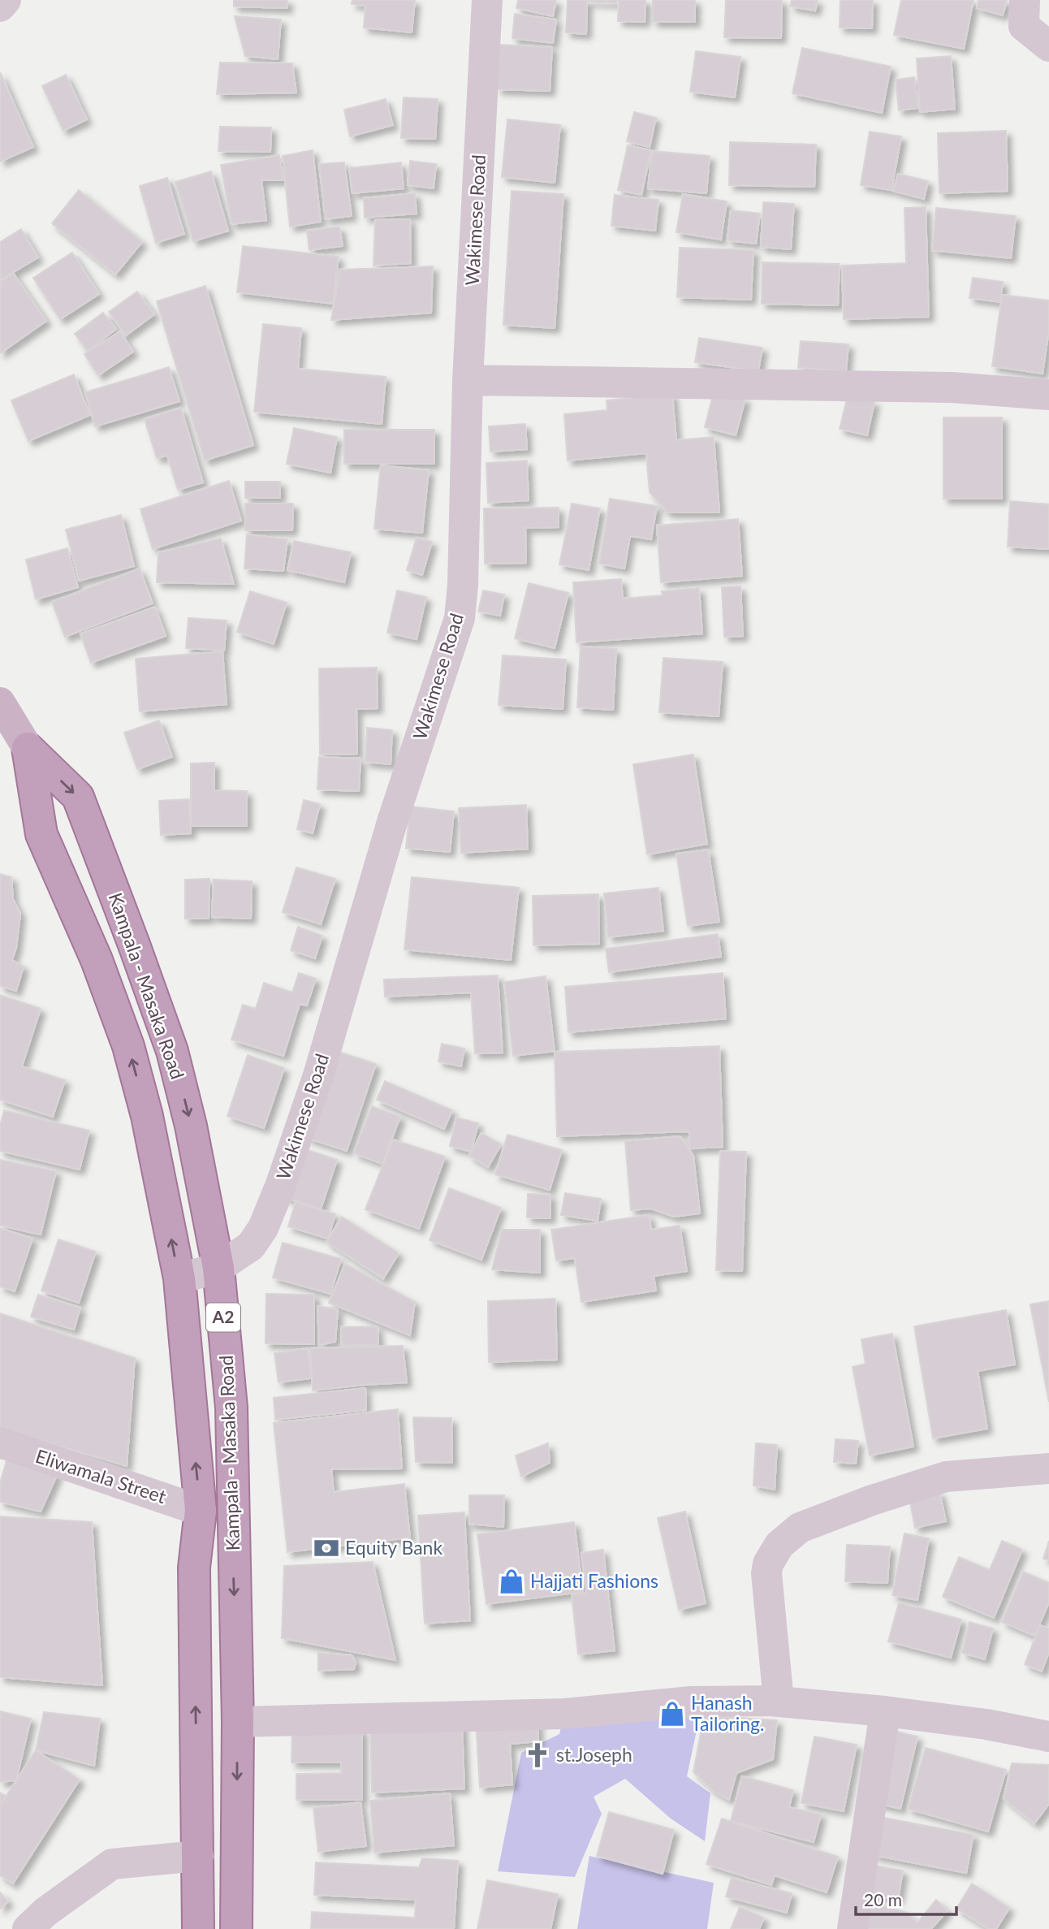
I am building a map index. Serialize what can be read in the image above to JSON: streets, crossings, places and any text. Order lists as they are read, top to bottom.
{
  "streets": {
    "highway": ["Kampala - Masaka Road", "A2"],
    "street": ["Wakimese Road", "Eliwamala Street"]
  },
  "crossings": [
    ["Wakimese Road", "Kampala - Masaka Road"],
    ["Kampala - Masaka Road", "Eliwamala Street"]
  ],
  "places": {
    "bank": ["Equity Bank"],
    "shop": ["Hajjati Fashions", "Hanash Tailoring."],
    "church": ["st.Joseph"]
  },
  "scale_bar": "20 m"
}
